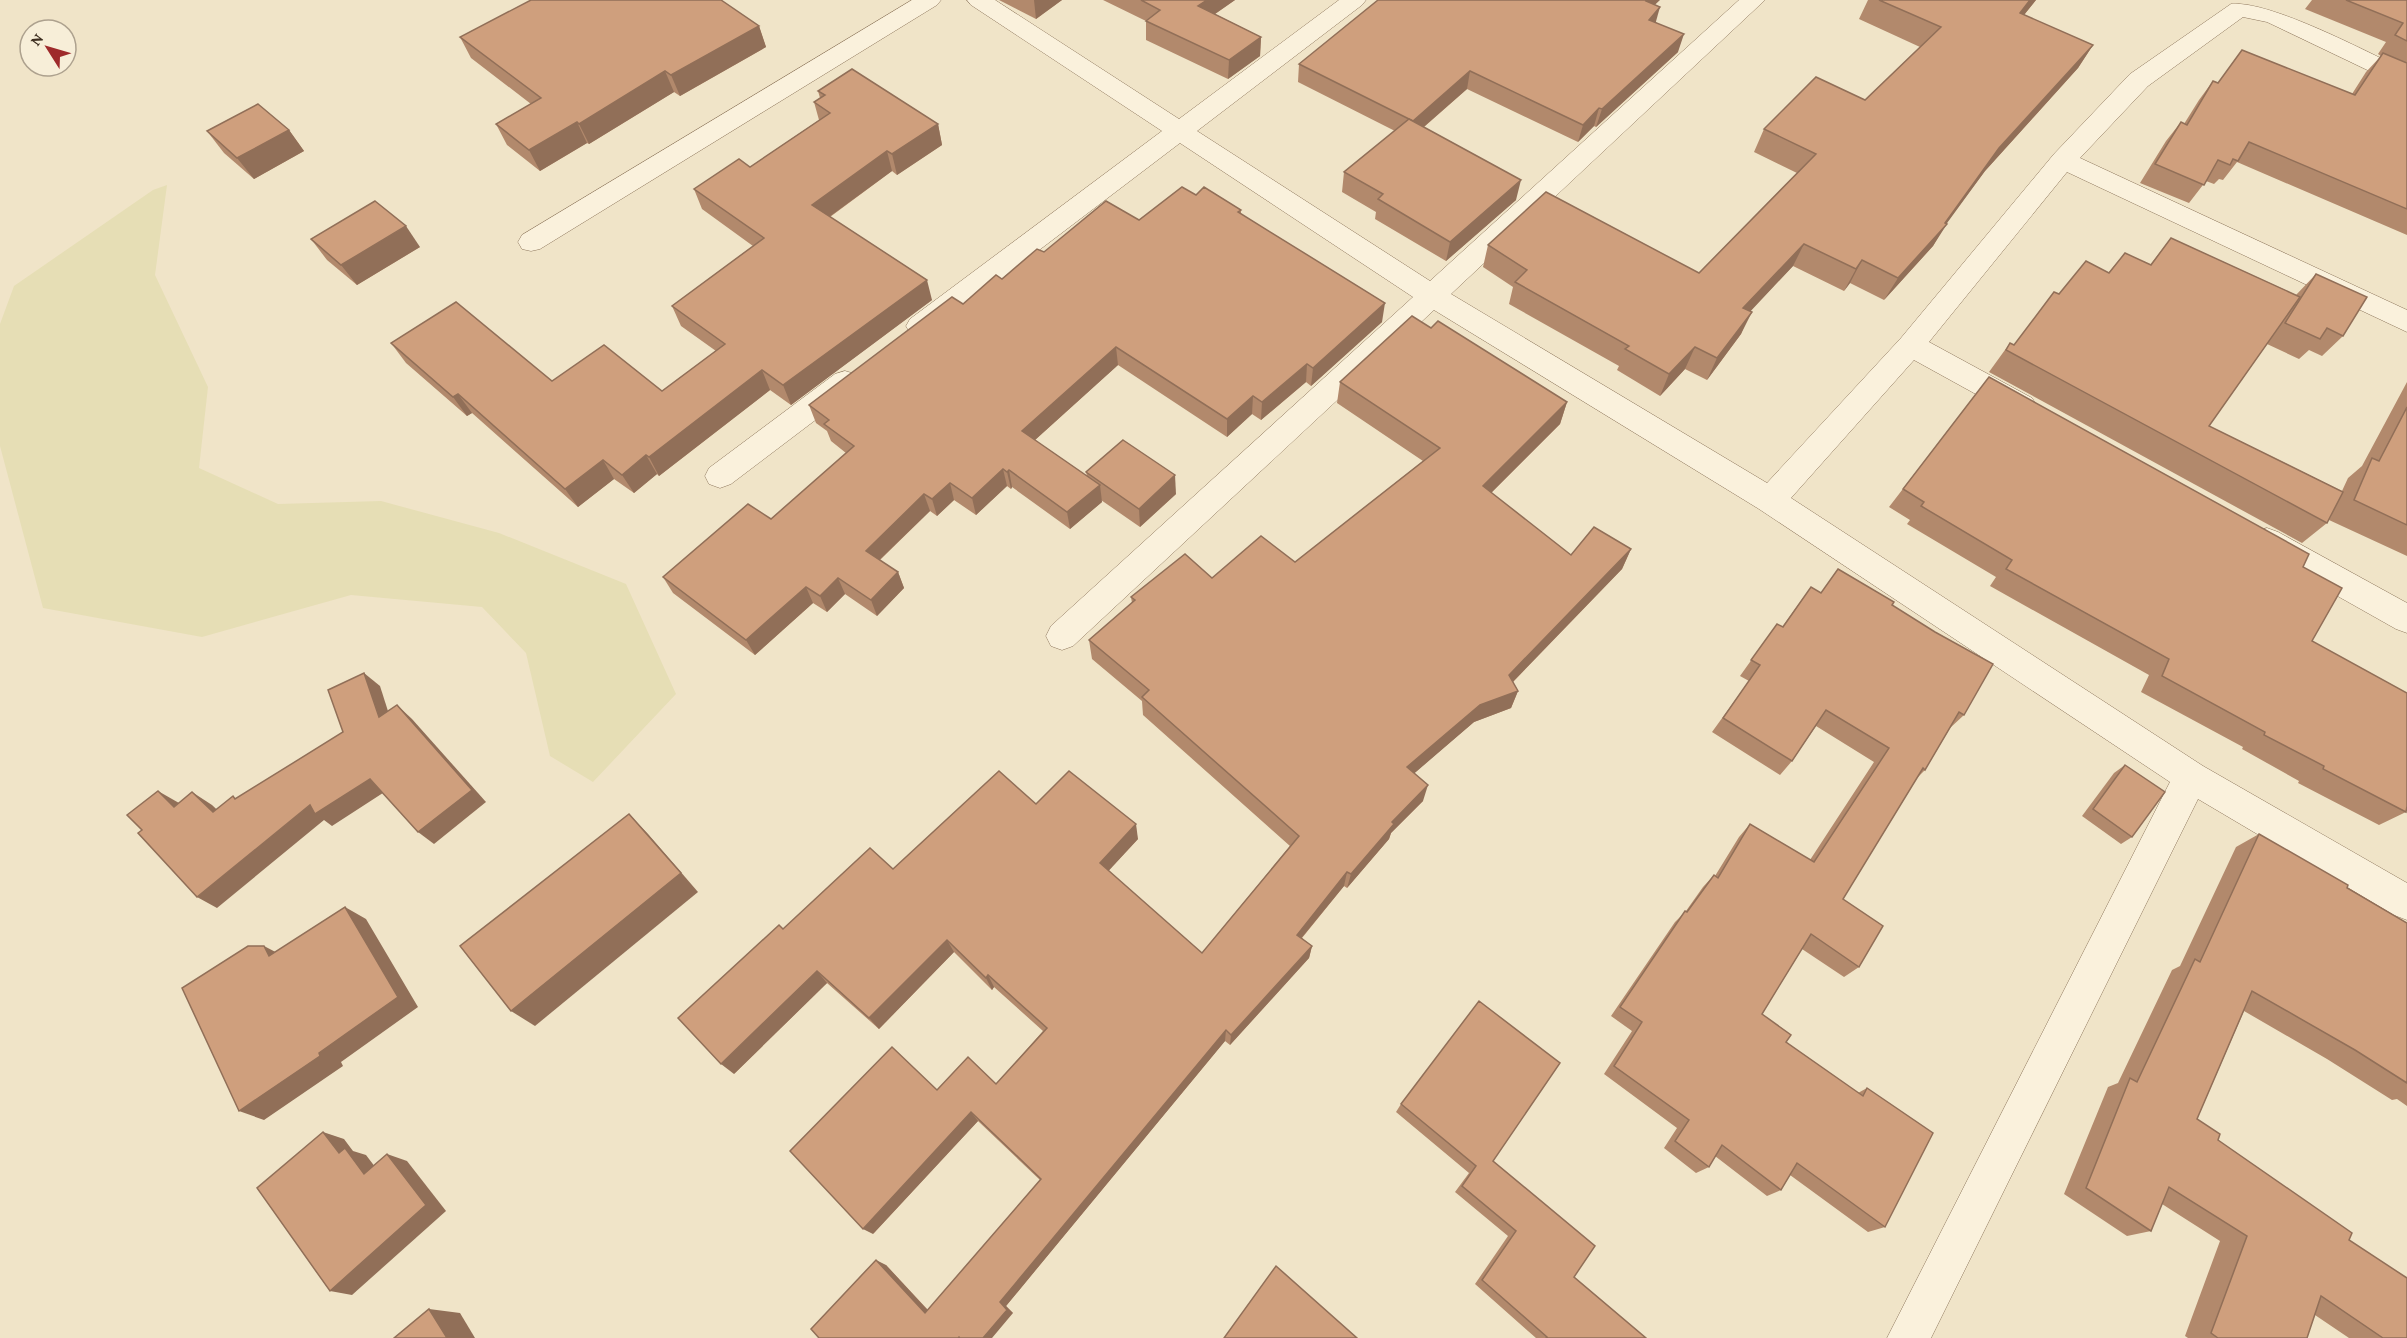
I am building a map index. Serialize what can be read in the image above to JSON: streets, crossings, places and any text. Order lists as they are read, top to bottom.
{
  "north": "top left"
}
